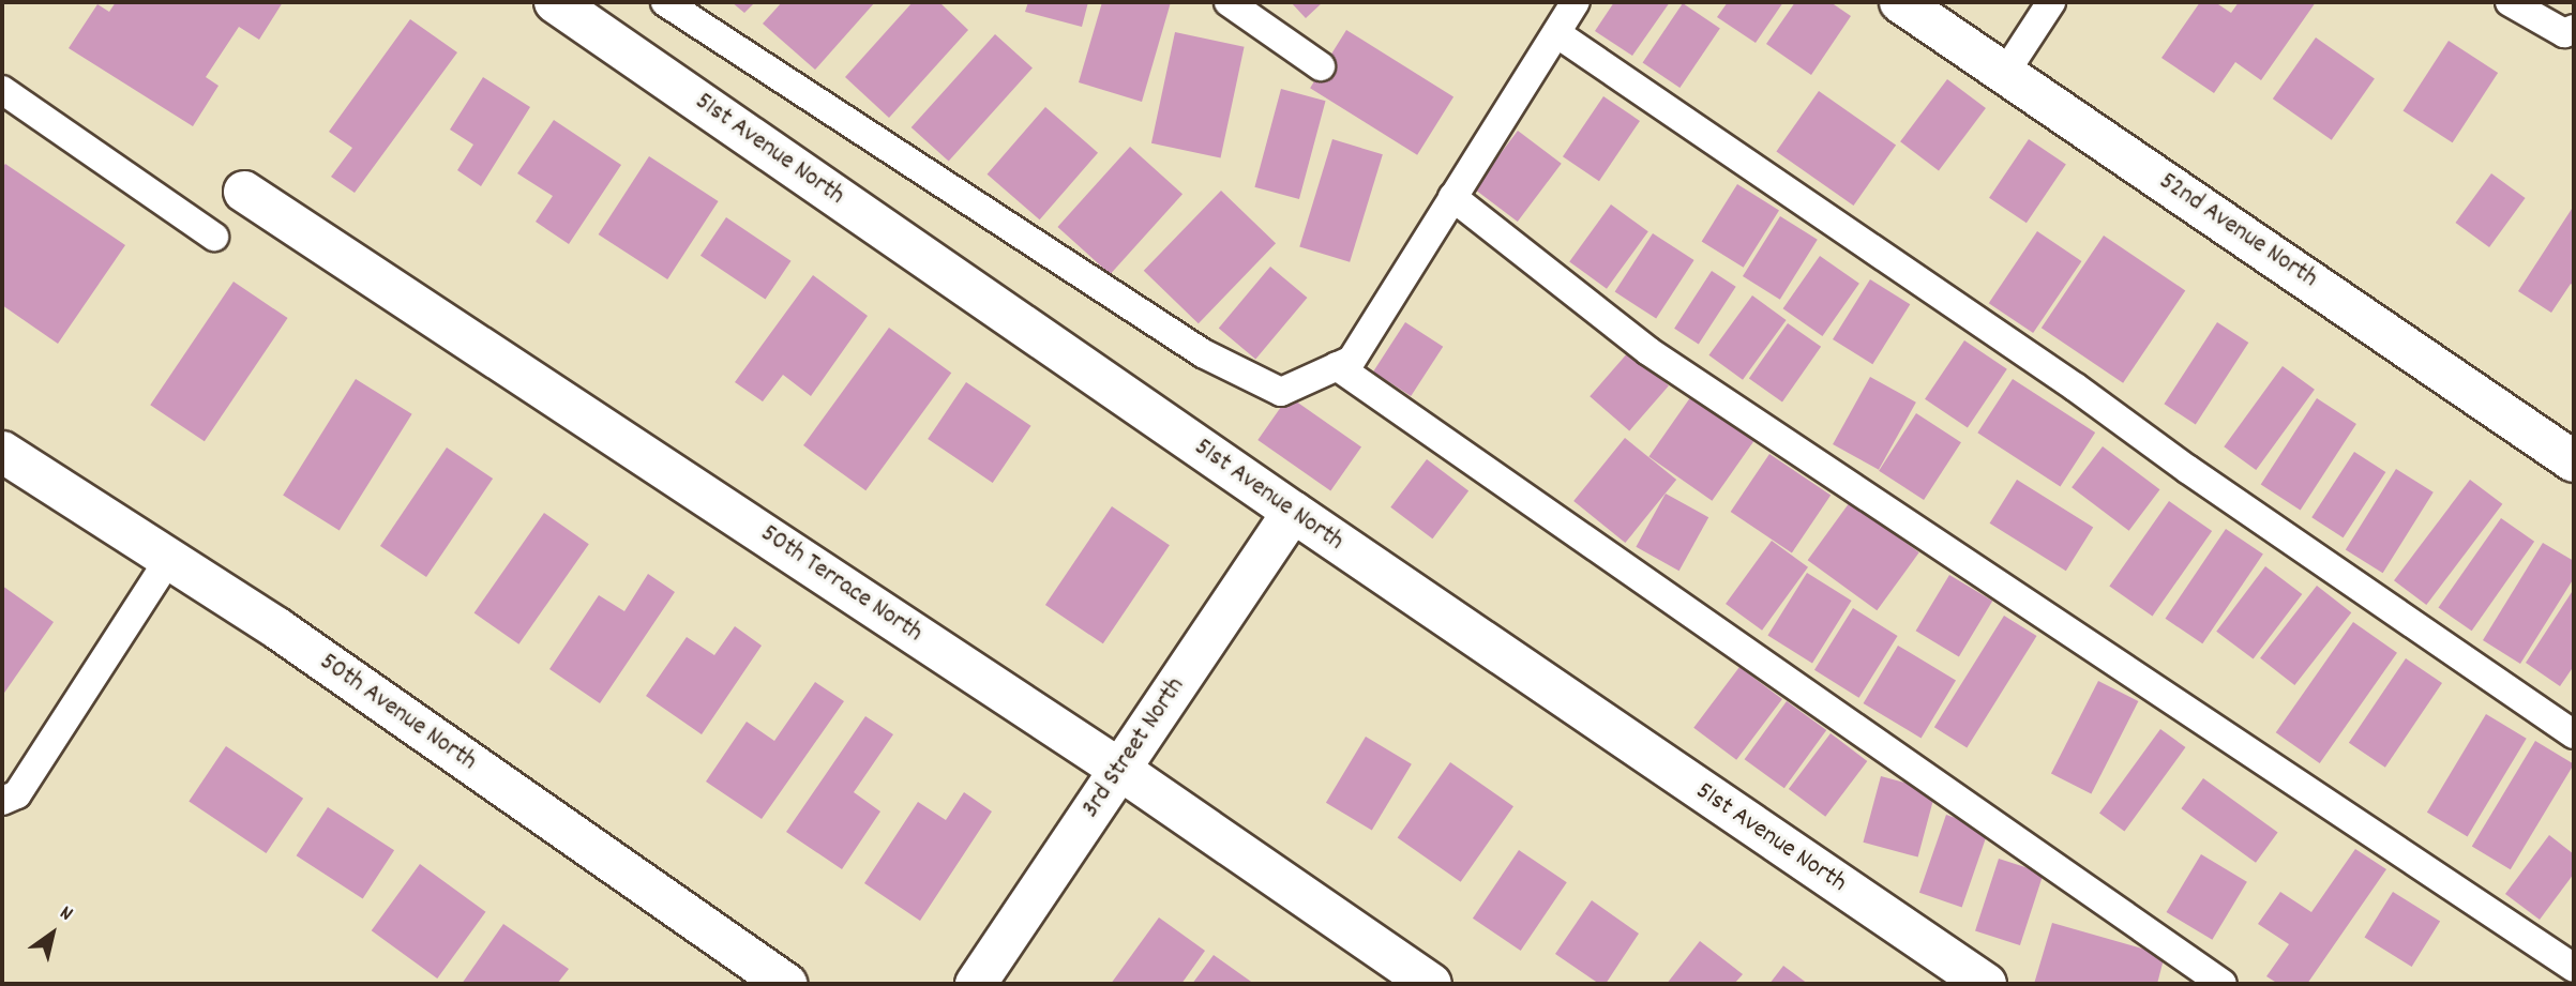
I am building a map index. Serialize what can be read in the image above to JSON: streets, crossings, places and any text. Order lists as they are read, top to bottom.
{
  "streets": {
    "street": [
      "51st Avenue North",
      "52nd Avenue North",
      "50th Terrace North",
      "50th Avenue North",
      "3rd Street North"
    ]
  },
  "crossings": [
    ["51st Avenue North", "3rd Street North"],
    ["50th Terrace North", "3rd Street North"]
  ],
  "north": "top right"
}
